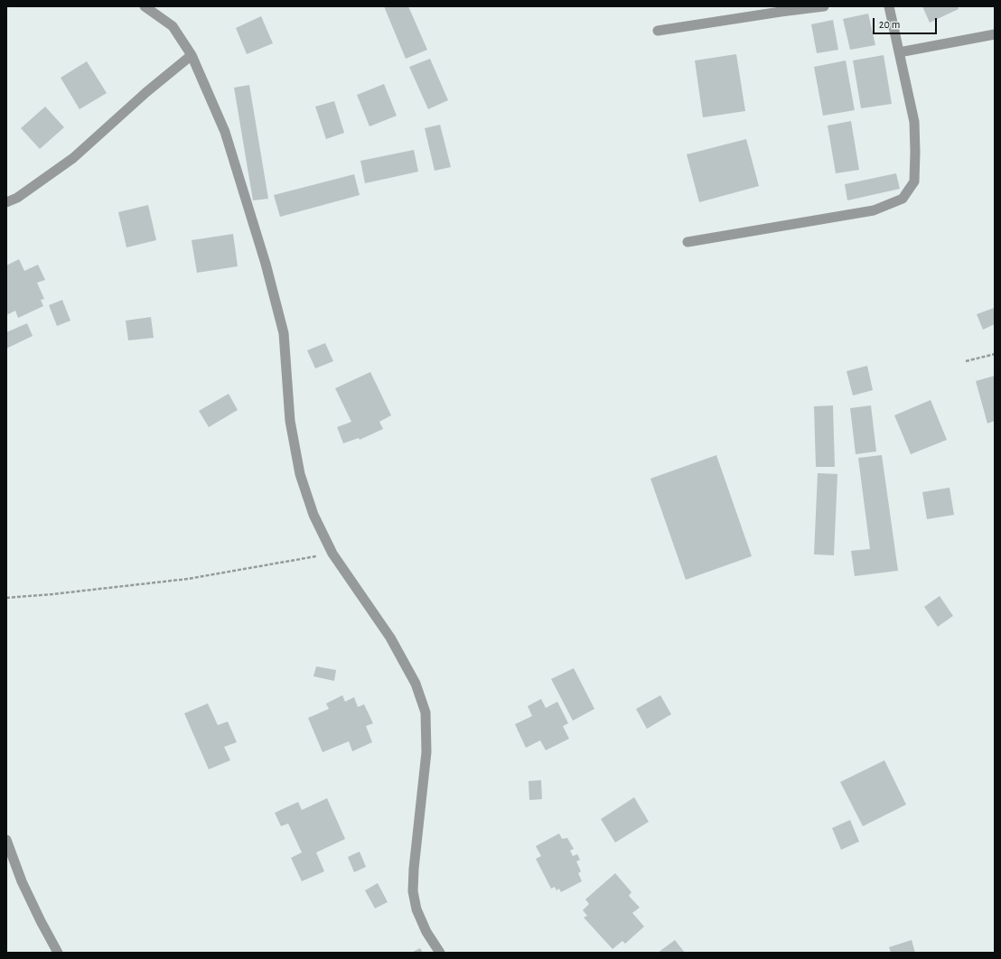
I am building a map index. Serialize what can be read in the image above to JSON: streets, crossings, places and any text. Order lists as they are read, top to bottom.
{
  "scale_bar": "20 m"
}
